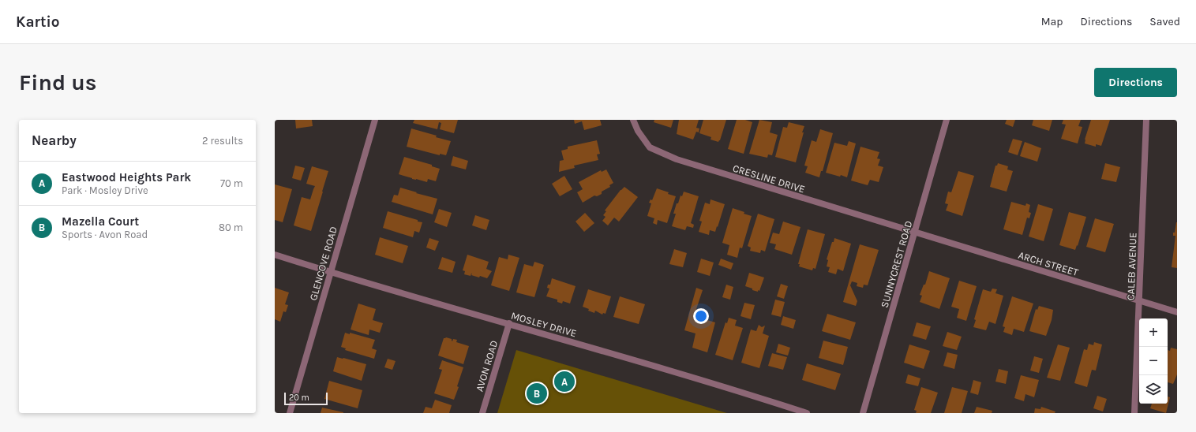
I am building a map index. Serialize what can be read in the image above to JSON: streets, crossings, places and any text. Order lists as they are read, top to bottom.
{
  "streets": {
    "street": [
      "CRESLINE DRIVE",
      "GLENCOVE ROAD",
      "ARCH STREET",
      "SUNNYCREST ROAD",
      "CALEB AVENUE",
      "MOSLEY DRIVE",
      "AVON ROAD"
    ]
  },
  "crossings": [
    ["CRESLINE DRIVE", "ARCH STREET"],
    ["CRESLINE DRIVE", "SUNNYCREST ROAD"],
    ["GLENCOVE ROAD", "MOSLEY DRIVE"],
    ["ARCH STREET", "SUNNYCREST ROAD"],
    ["ARCH STREET", "CALEB AVENUE"],
    ["MOSLEY DRIVE", "AVON ROAD"]
  ],
  "scale_bar": "20 m",
  "page": {
    "header": "Kartio",
    "nav": ["Map", "Directions", "Saved"],
    "buttons": "Directions",
    "title": "Find us",
    "heading": ["Nearby", "2 results"],
    "list": [
      {
        "mark": "A",
        "name": "Eastwood Heights Park",
        "note": "Park · Mosley Drive",
        "value": "70 m"
      },
      {
        "mark": "B",
        "name": "Mazella Court",
        "note": "Sports · Avon Road",
        "value": "80 m"
      }
    ],
    "map_buttons": ["+", "−"],
    "pins": ["A", "B"],
    "scale": "20 m"
  }
}
